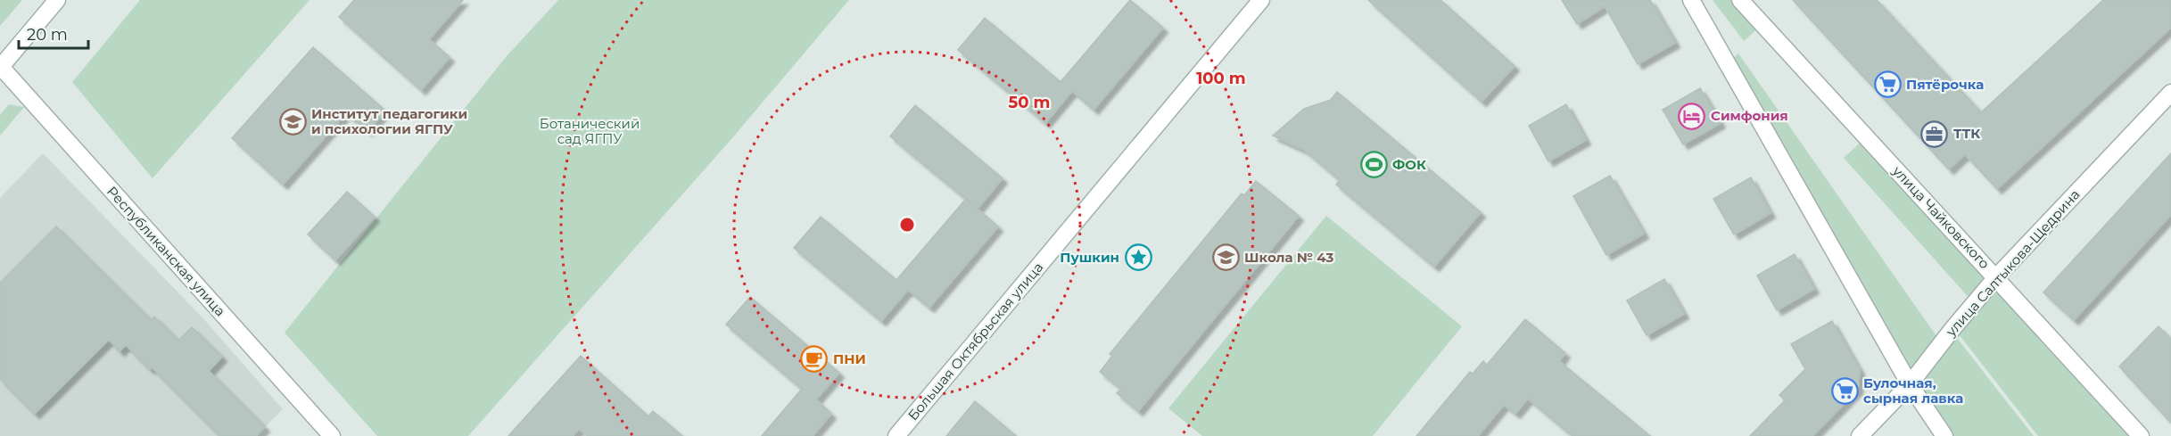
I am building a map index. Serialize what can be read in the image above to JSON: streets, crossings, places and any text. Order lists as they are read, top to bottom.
{
  "streets": {
    "street": [
      "улица Чайковского",
      "Республиканская улица",
      "улица Салтыкова-Щедрина",
      "Большая Октябрьская улица"
    ]
  },
  "crossings": [
    ["улица Чайковского", "улица Салтыкова-Щедрина"]
  ],
  "parks": ["Ботанический сад ЯГПУ"],
  "places": {
    "supermarket": ["Пятёрочка", "Булочная, сырная лавка"],
    "hotel": ["Симфония"],
    "school or university": ["Институт педагогики и психологии ЯГПУ", "Школа № 43"],
    "office": ["ТТК"],
    "sports": ["ФОК"],
    "place": ["Пушкин"],
    "cafe": ["ПНИ"]
  },
  "scale_bar": "20 m",
  "rings": ["100 m", "50 m"]
}
